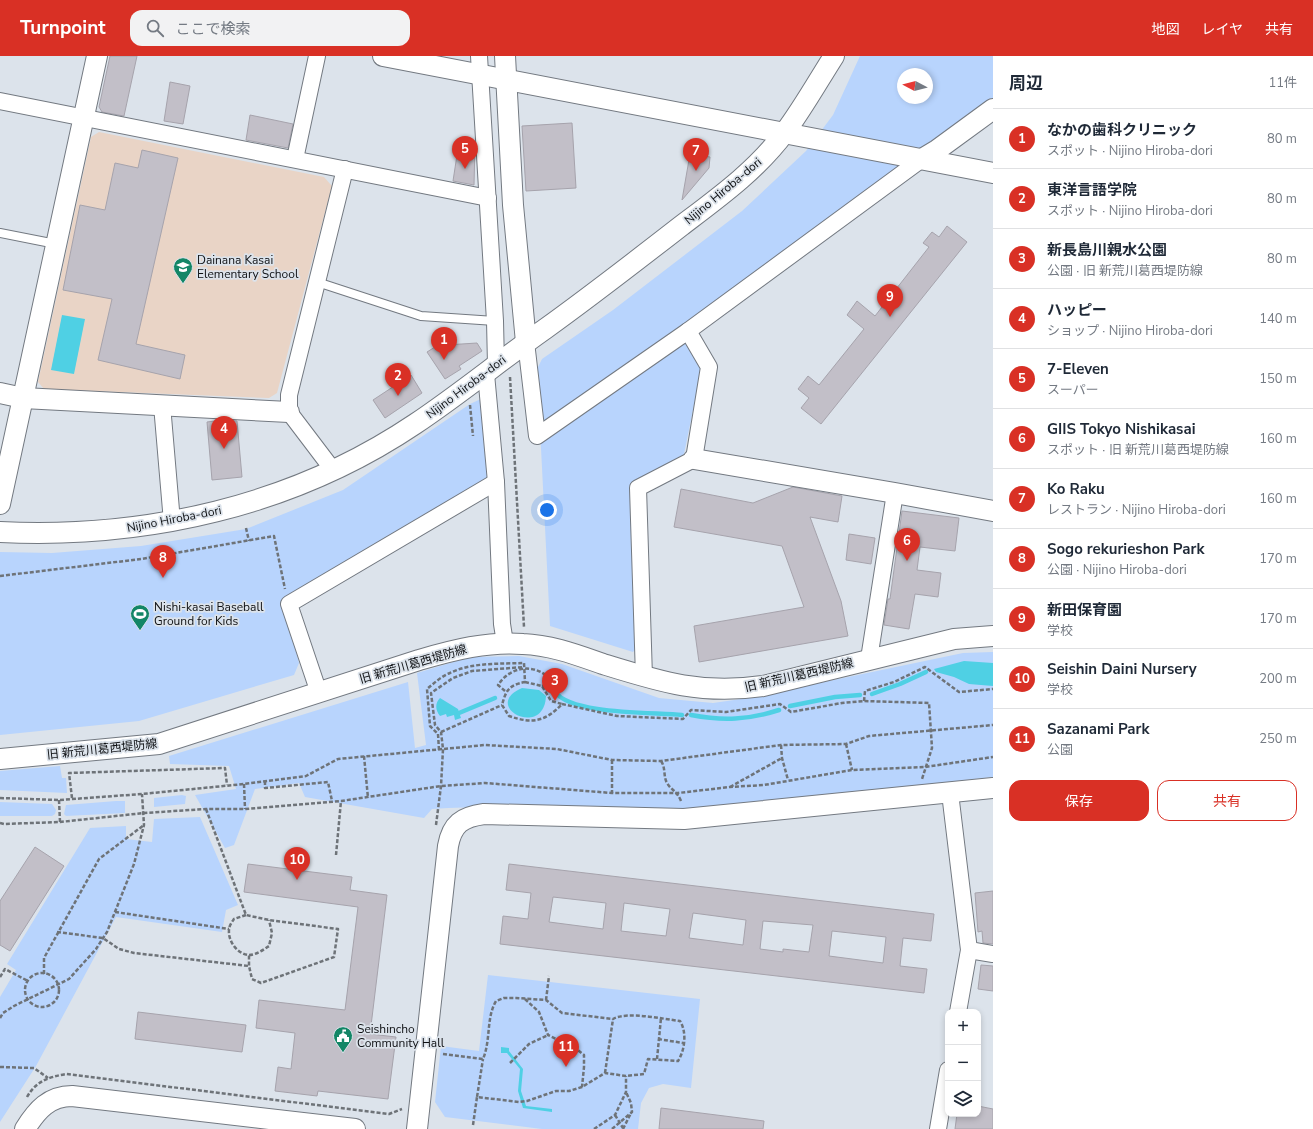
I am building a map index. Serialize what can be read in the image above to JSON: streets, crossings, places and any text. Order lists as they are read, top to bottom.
{
  "streets": {
    "street": ["Nijino Hiroba-dori", "旧 新荒川葛西堤防線"]
  },
  "places": {
    "school or university": ["Dainana Kasai Elementary School"],
    "sports": ["Nishi-kasai Baseball Ground for Kids"],
    "public building": ["Seishincho Community Hall"]
  },
  "north": "left",
  "page": {
    "header": "Turnpoint",
    "search": "ここで検索",
    "nav": ["地図", "レイヤ", "共有"],
    "heading": ["周辺", "11件"],
    "list": [
      {
        "mark": "1",
        "name": "なかの歯科クリニック",
        "note": "スポット · Nijino Hiroba-dori",
        "value": "80 m"
      },
      {
        "mark": "2",
        "name": "東洋言語学院",
        "note": "スポット · Nijino Hiroba-dori",
        "value": "80 m"
      },
      {
        "mark": "3",
        "name": "新長島川親水公園",
        "note": "公園 · 旧 新荒川葛西堤防線",
        "value": "80 m"
      },
      {
        "mark": "4",
        "name": "ハッピー",
        "note": "ショップ · Nijino Hiroba-dori",
        "value": "140 m"
      },
      {
        "mark": "5",
        "name": "7-Eleven",
        "note": "スーパー",
        "value": "150 m"
      },
      {
        "mark": "6",
        "name": "GIIS Tokyo Nishikasai",
        "note": "スポット · 旧 新荒川葛西堤防線",
        "value": "160 m"
      },
      {
        "mark": "7",
        "name": "Ko Raku",
        "note": "レストラン · Nijino Hiroba-dori",
        "value": "160 m"
      },
      {
        "mark": "8",
        "name": "Sogo rekurieshon Park",
        "note": "公園 · Nijino Hiroba-dori",
        "value": "170 m"
      },
      {
        "mark": "9",
        "name": "新田保育園",
        "note": "学校",
        "value": "170 m"
      },
      {
        "mark": "10",
        "name": "Seishin Daini Nursery",
        "note": "学校",
        "value": "200 m"
      },
      {
        "mark": "11",
        "name": "Sazanami Park",
        "note": "公園",
        "value": "250 m"
      }
    ],
    "pins": [
      "5",
      "7",
      "9",
      "1",
      "2",
      "4",
      "6",
      "8",
      "3",
      "10",
      "11"
    ],
    "buttons": ["保存", "共有"],
    "map_buttons": ["+", "−"]
  }
}
